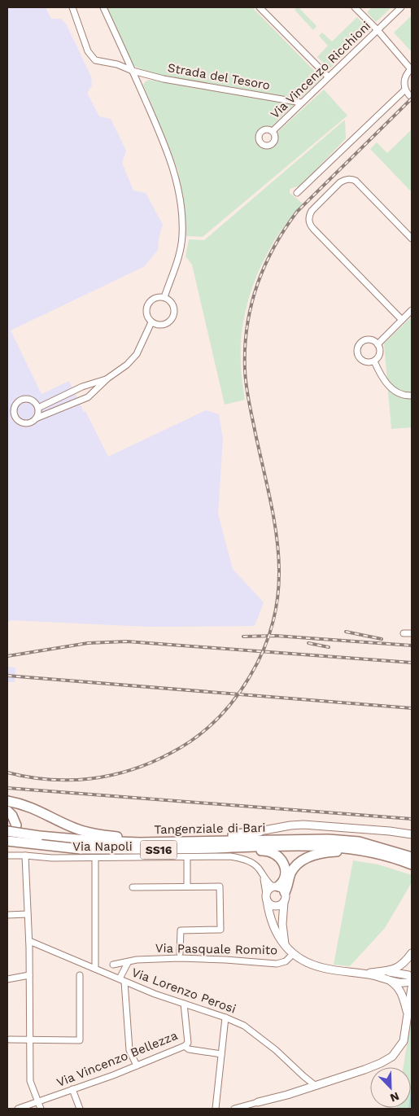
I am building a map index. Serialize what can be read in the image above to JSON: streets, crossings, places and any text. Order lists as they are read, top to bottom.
{
  "streets": {
    "highway": ["Tangenziale di Bari", "SS16"],
    "street": [
      "Via Vincenzo Ricchioni",
      "Strada del Tesoro",
      "Via Napoli",
      "Via Pasquale Romito",
      "Via Lorenzo Perosi",
      "Via Vincenzo Bellezza"
    ]
  },
  "crossings": [
    ["Via Vincenzo Ricchioni", "Strada del Tesoro"],
    ["Tangenziale di Bari", "Via Napoli"],
    ["Via Lorenzo Perosi", "Via Vincenzo Bellezza"]
  ],
  "north": "bottom right"
}
